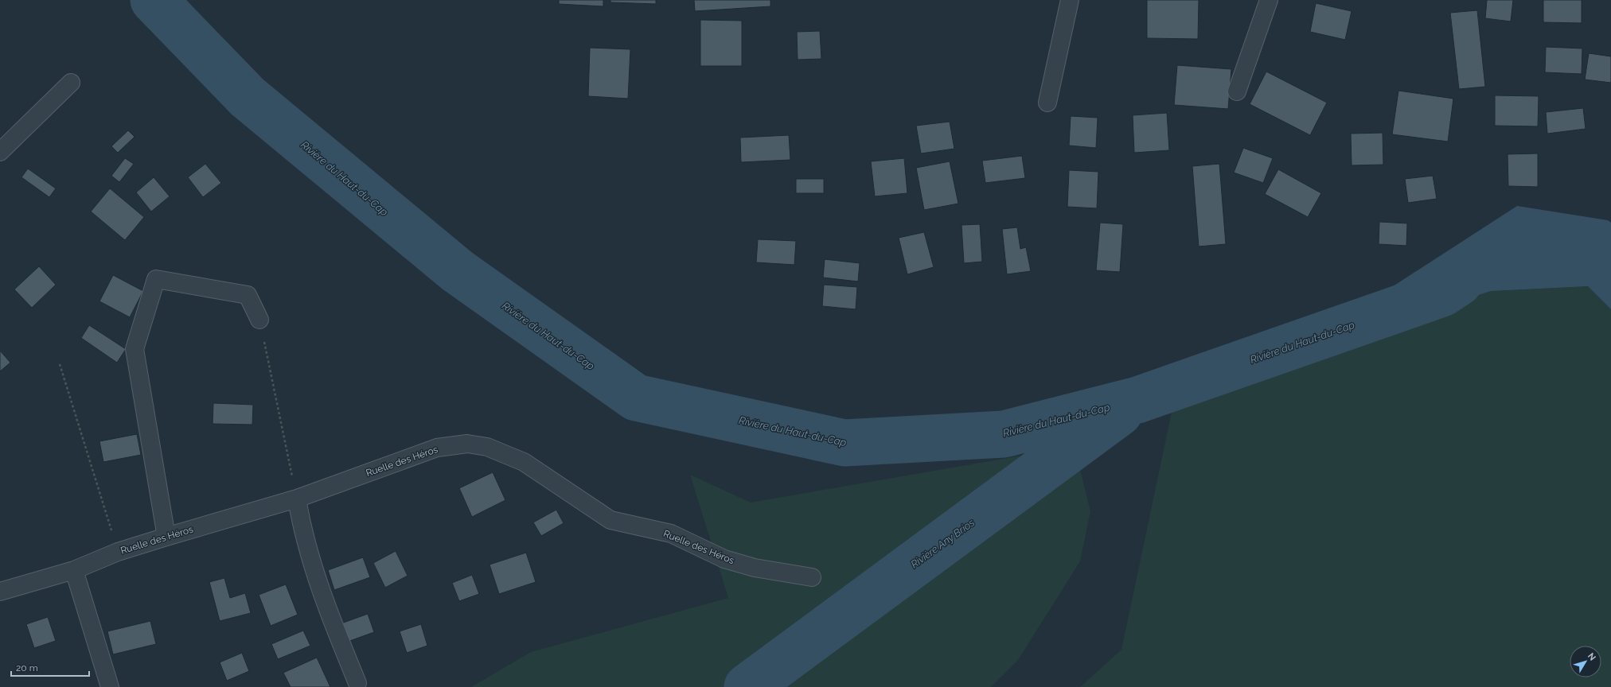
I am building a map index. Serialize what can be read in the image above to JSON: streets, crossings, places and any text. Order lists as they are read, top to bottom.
{
  "streets": {
    "street": ["Ruelle des Héros"]
  },
  "water": ["Rivière du Haut-du-Cap", "Rivière Any Brios"],
  "scale_bar": "20 m",
  "north": "top right"
}
